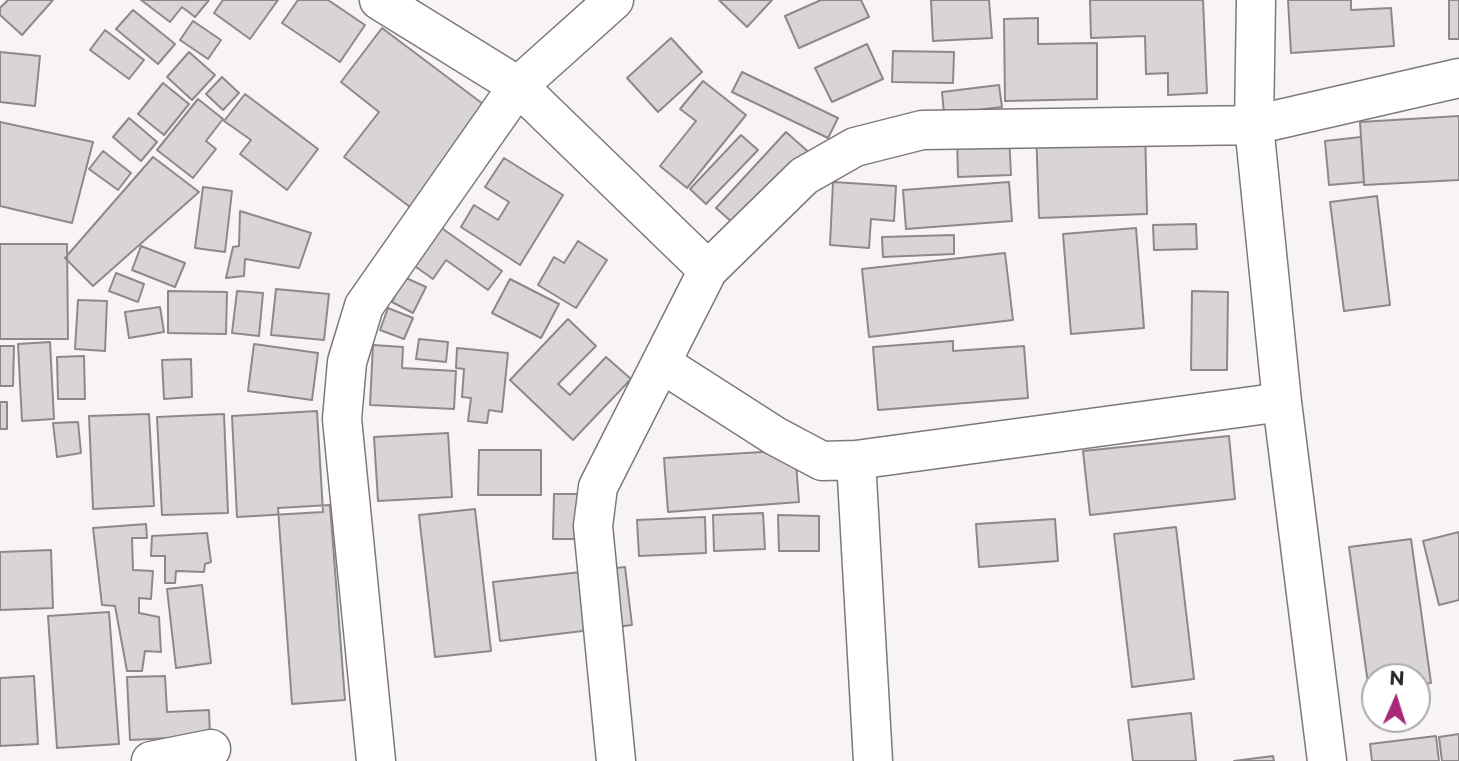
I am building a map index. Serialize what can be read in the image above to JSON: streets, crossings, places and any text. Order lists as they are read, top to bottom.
{
  "north": "top"
}
